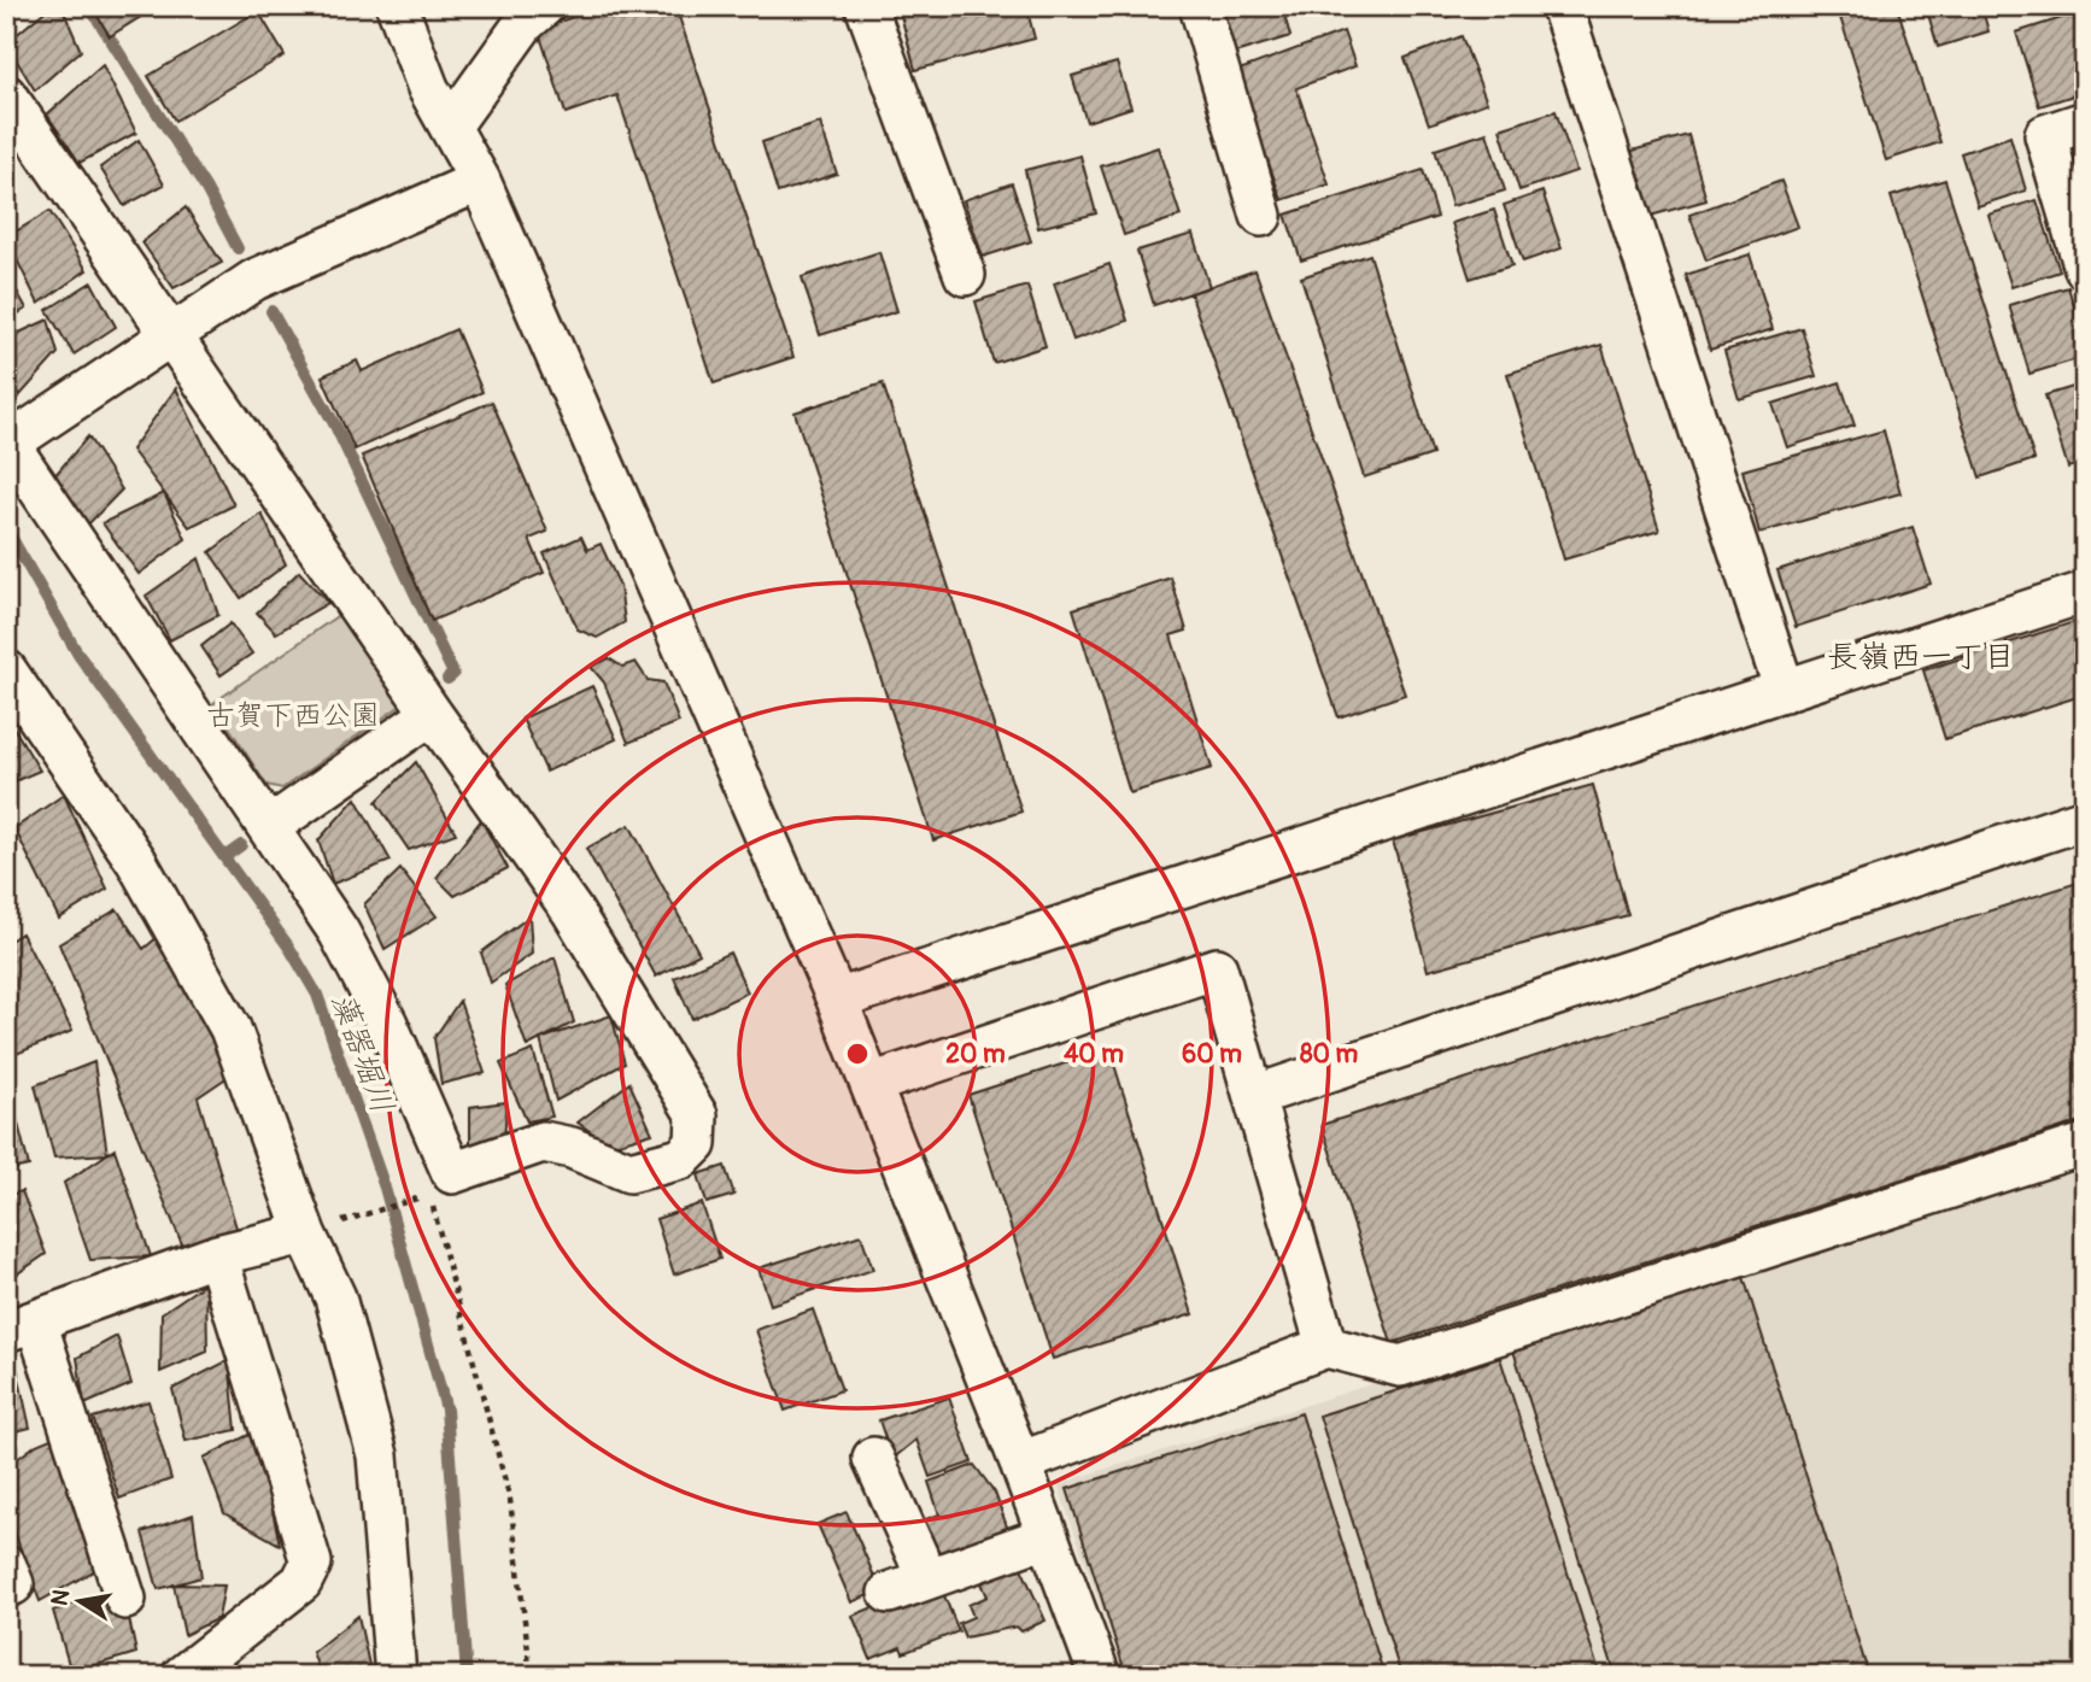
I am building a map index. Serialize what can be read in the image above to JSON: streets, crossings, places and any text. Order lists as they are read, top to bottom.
{
  "districts": ["長嶺西一丁目"],
  "water": ["藻器堀川"],
  "parks": ["古賀下西公園"],
  "north": "left",
  "rings": [
    "20 m",
    "40 m",
    "60 m",
    "80 m"
  ]
}
